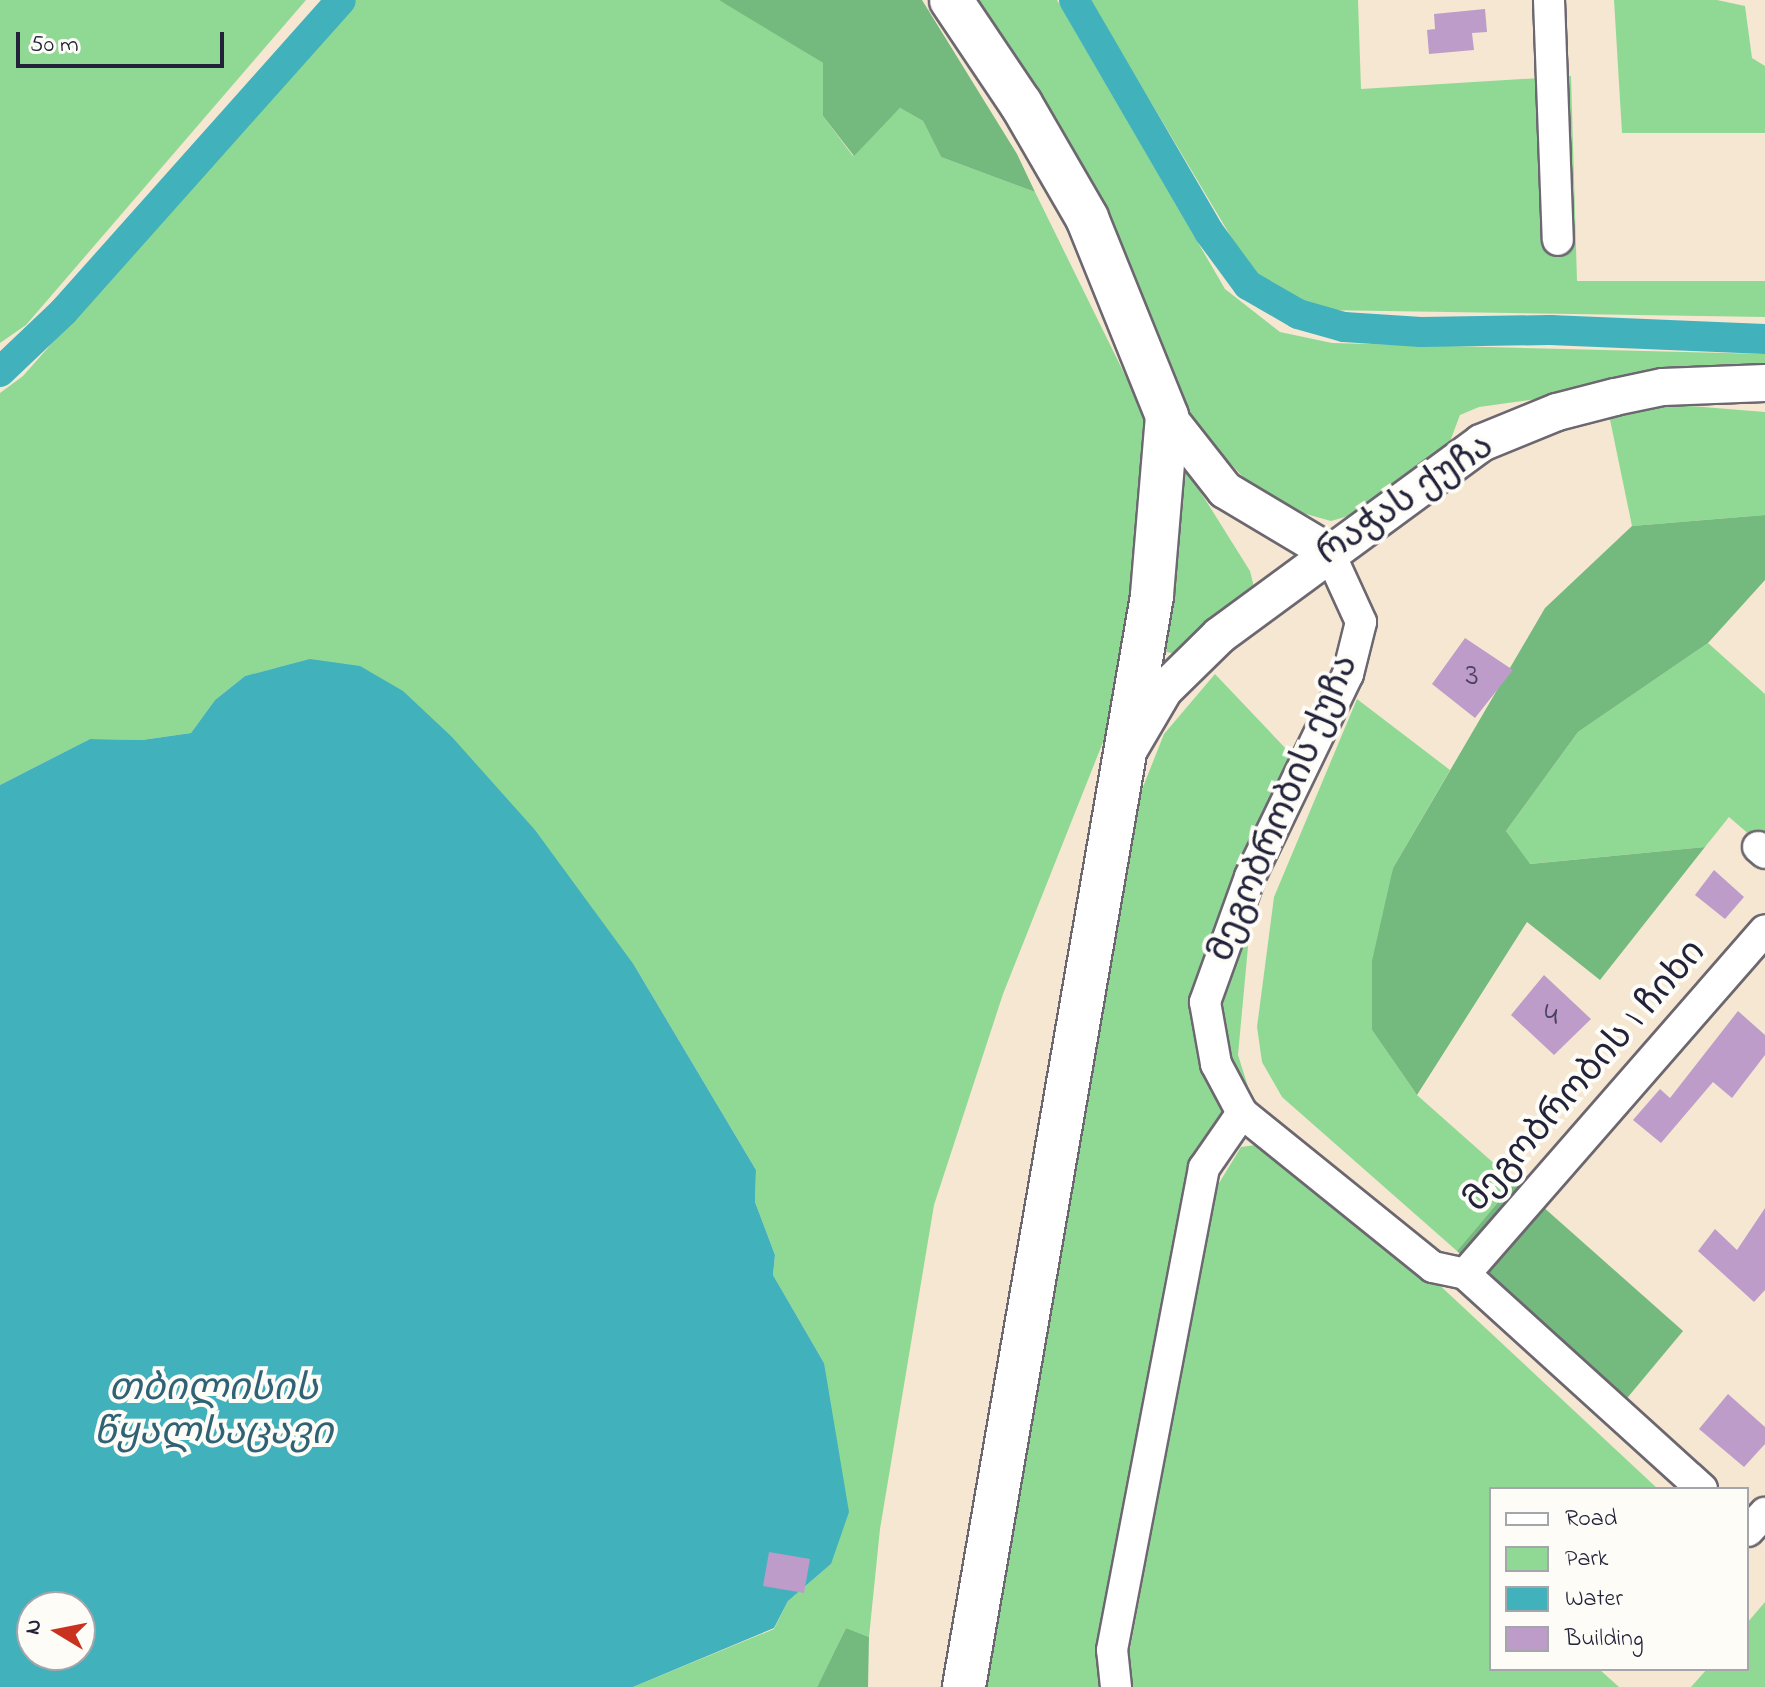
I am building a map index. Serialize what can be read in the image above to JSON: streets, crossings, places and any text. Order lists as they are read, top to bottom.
{
  "streets": {
    "street": ["რაჭას ქუჩა", "მეგობრობის ქუჩა", "მეგობრობის I ჩიხი"]
  },
  "crossings": [
    ["რაჭას ქუჩა", "მეგობრობის ქუჩა"],
    ["მეგობრობის ქუჩა", "მეგობრობის I ჩიხი"]
  ],
  "water": ["თბილისის წყალსაცავი"],
  "house_numbers": ["3", "4"],
  "legend": [
    "Road",
    "Park",
    "Water",
    "Building"
  ],
  "scale_bar": "50 m",
  "north": "left"
}
